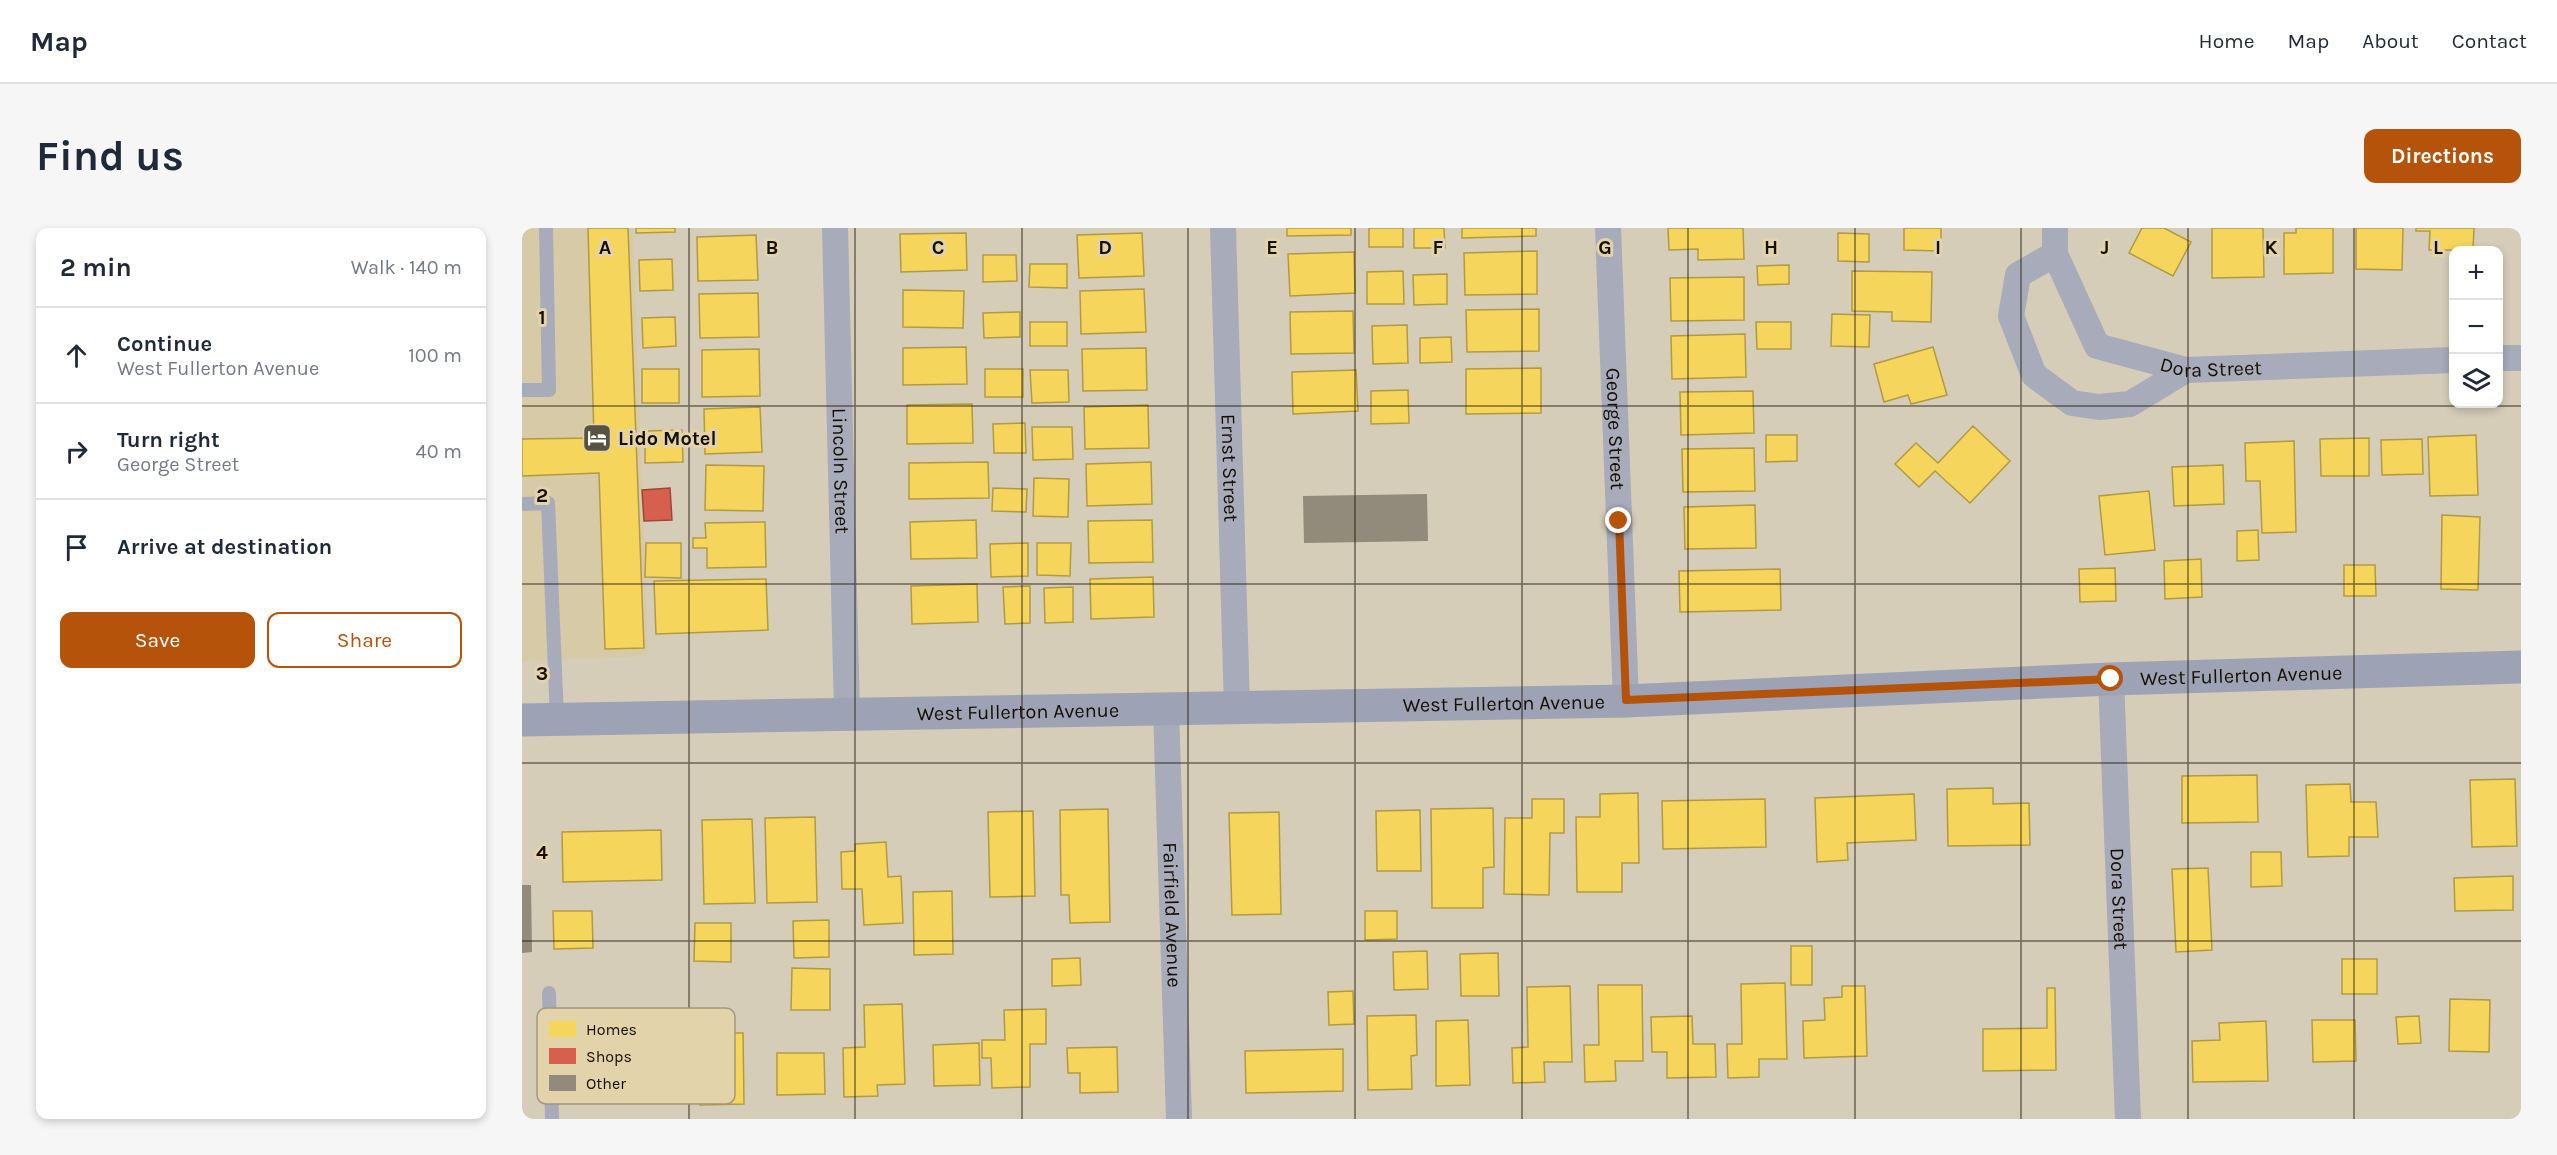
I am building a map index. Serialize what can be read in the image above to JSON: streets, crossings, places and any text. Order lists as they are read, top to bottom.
{
  "streets": {
    "street": [
      "Dora Street",
      "George Street",
      "Ernst Street",
      "Lincoln Street",
      "West Fullerton Avenue",
      "Fairfield Avenue"
    ]
  },
  "crossings": [
    ["Dora Street", "West Fullerton Avenue"],
    ["George Street", "West Fullerton Avenue"],
    ["Ernst Street", "West Fullerton Avenue"],
    ["Lincoln Street", "West Fullerton Avenue"],
    ["West Fullerton Avenue", "Fairfield Avenue"]
  ],
  "places": {
    "hotel": ["Lido Motel"]
  },
  "legend": ["Homes", "Shops", "Other"],
  "page": {
    "header": "Map",
    "nav": [
      "Home",
      "Map",
      "About",
      "Contact"
    ],
    "buttons": [
      "Directions",
      ["Save", "Share"]
    ],
    "title": "Find us",
    "heading": ["2 min", "Walk · 140 m"],
    "map_buttons": ["+", "−"],
    "list": [
      ["Continue", "West Fullerton Avenue", "100 m"],
      ["Turn right", "George Street", "40 m"],
      "Arrive at destination"
    ]
  },
  "grid": {
    "columns": [
      "A",
      "B",
      "C",
      "D",
      "E",
      "F",
      "G",
      "H",
      "I",
      "J",
      "K",
      "L"
    ],
    "rows": [
      "1",
      "2",
      "3",
      "4"
    ]
  }
}
